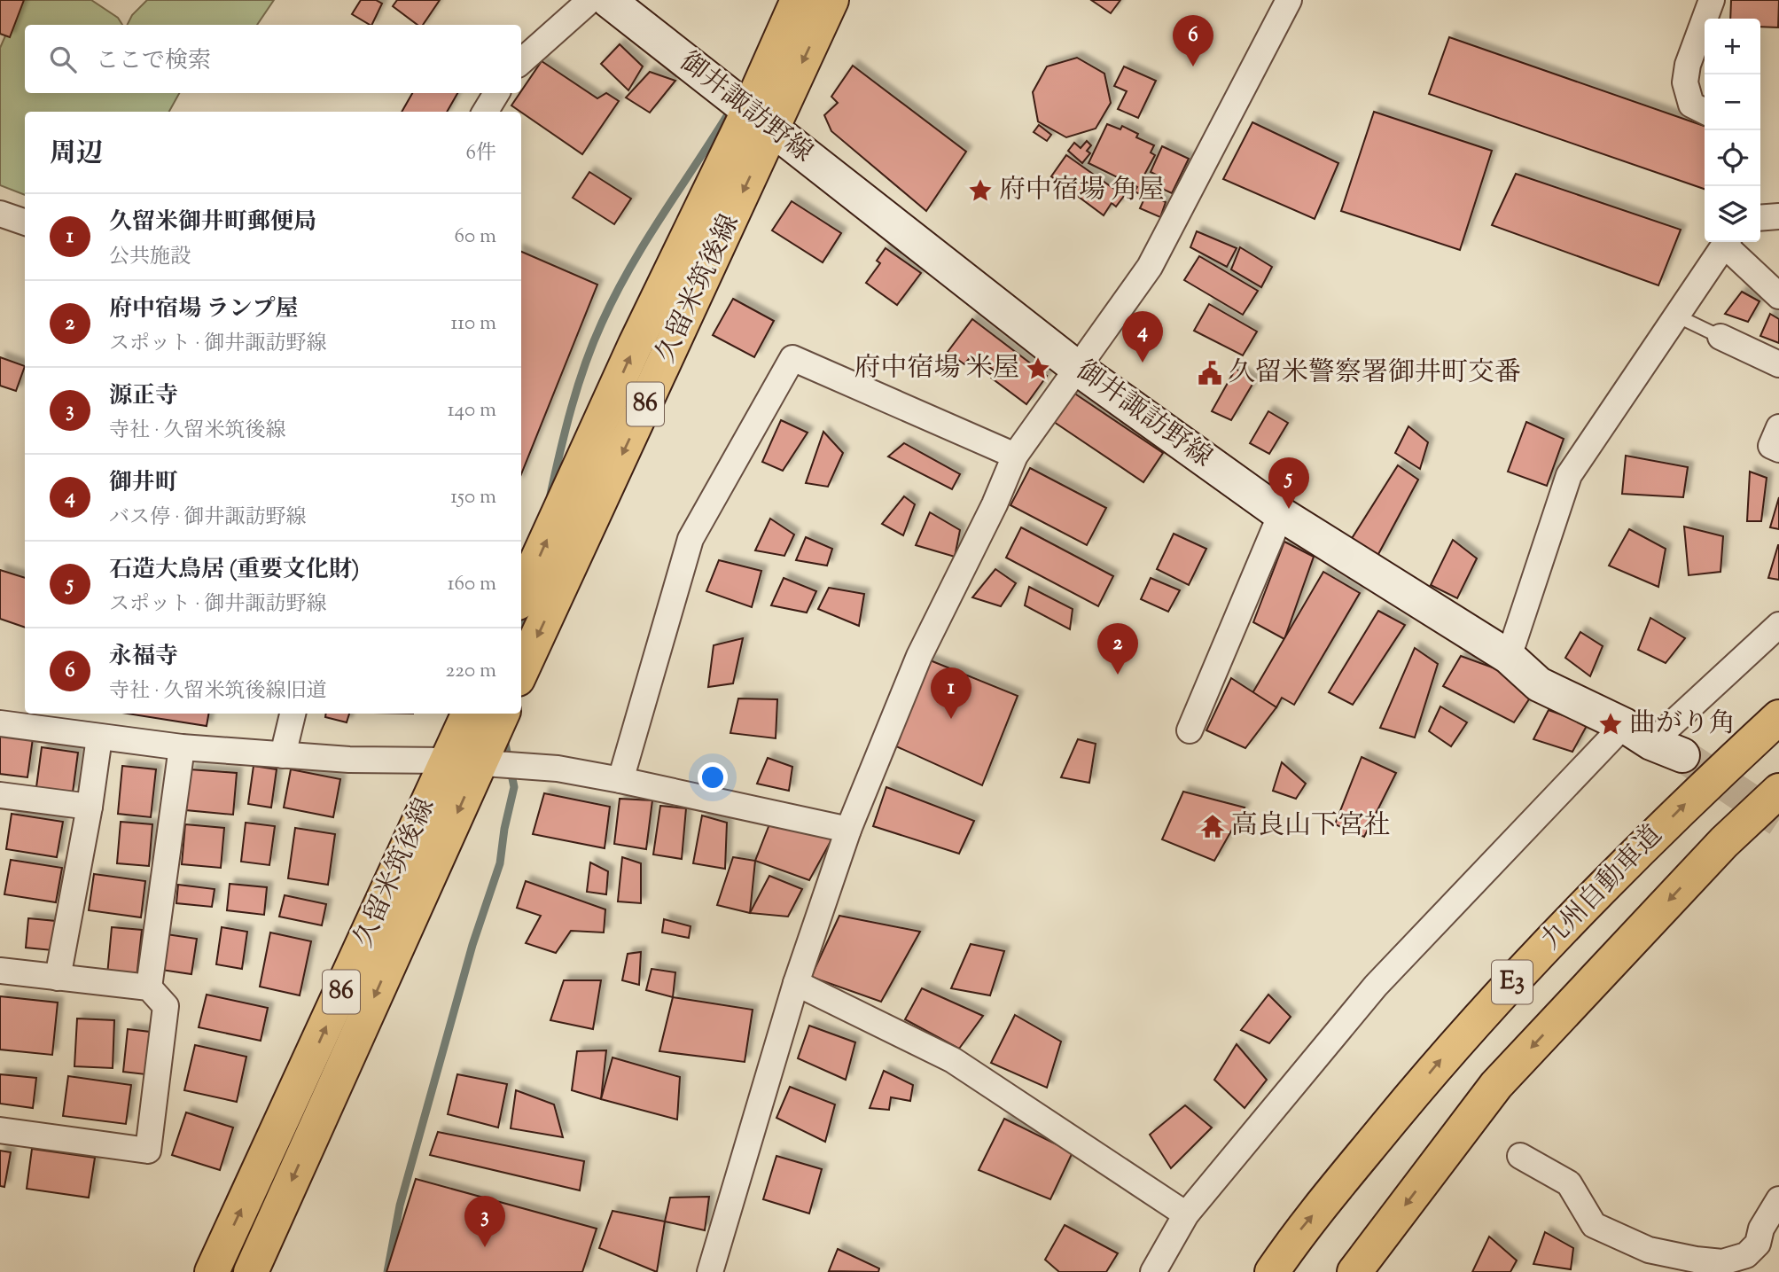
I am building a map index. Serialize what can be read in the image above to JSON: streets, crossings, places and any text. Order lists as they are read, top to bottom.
{
  "streets": {
    "main road": [
      "御井諏訪野線",
      "久留米筑後線",
      "86",
      "九州自動車道",
      "E3"
    ]
  },
  "crossings": [
    ["御井諏訪野線", "久留米筑後線"]
  ],
  "places": {
    "place": ["府中宿場 角屋", "府中宿場 米屋", "曲がり角"],
    "public building": ["久留米警察署御井町交番"],
    "temple": ["高良山下宮社"]
  },
  "page": {
    "pins": [
      "6",
      "4",
      "5",
      "2",
      "1",
      "3"
    ],
    "map_buttons": ["+", "−"],
    "search": "ここで検索",
    "heading": ["周辺", "6件"],
    "list": [
      {
        "mark": "1",
        "name": "久留米御井町郵便局",
        "note": "公共施設",
        "value": "60 m"
      },
      {
        "mark": "2",
        "name": "府中宿場 ランプ屋",
        "note": "スポット · 御井諏訪野線",
        "value": "110 m"
      },
      {
        "mark": "3",
        "name": "源正寺",
        "note": "寺社 · 久留米筑後線",
        "value": "140 m"
      },
      {
        "mark": "4",
        "name": "御井町",
        "note": "バス停 · 御井諏訪野線",
        "value": "150 m"
      },
      {
        "mark": "5",
        "name": "石造大鳥居 (重要文化財)",
        "note": "スポット · 御井諏訪野線",
        "value": "160 m"
      },
      {
        "mark": "6",
        "name": "永福寺",
        "note": "寺社 · 久留米筑後線旧道",
        "value": "220 m"
      }
    ]
  }
}
